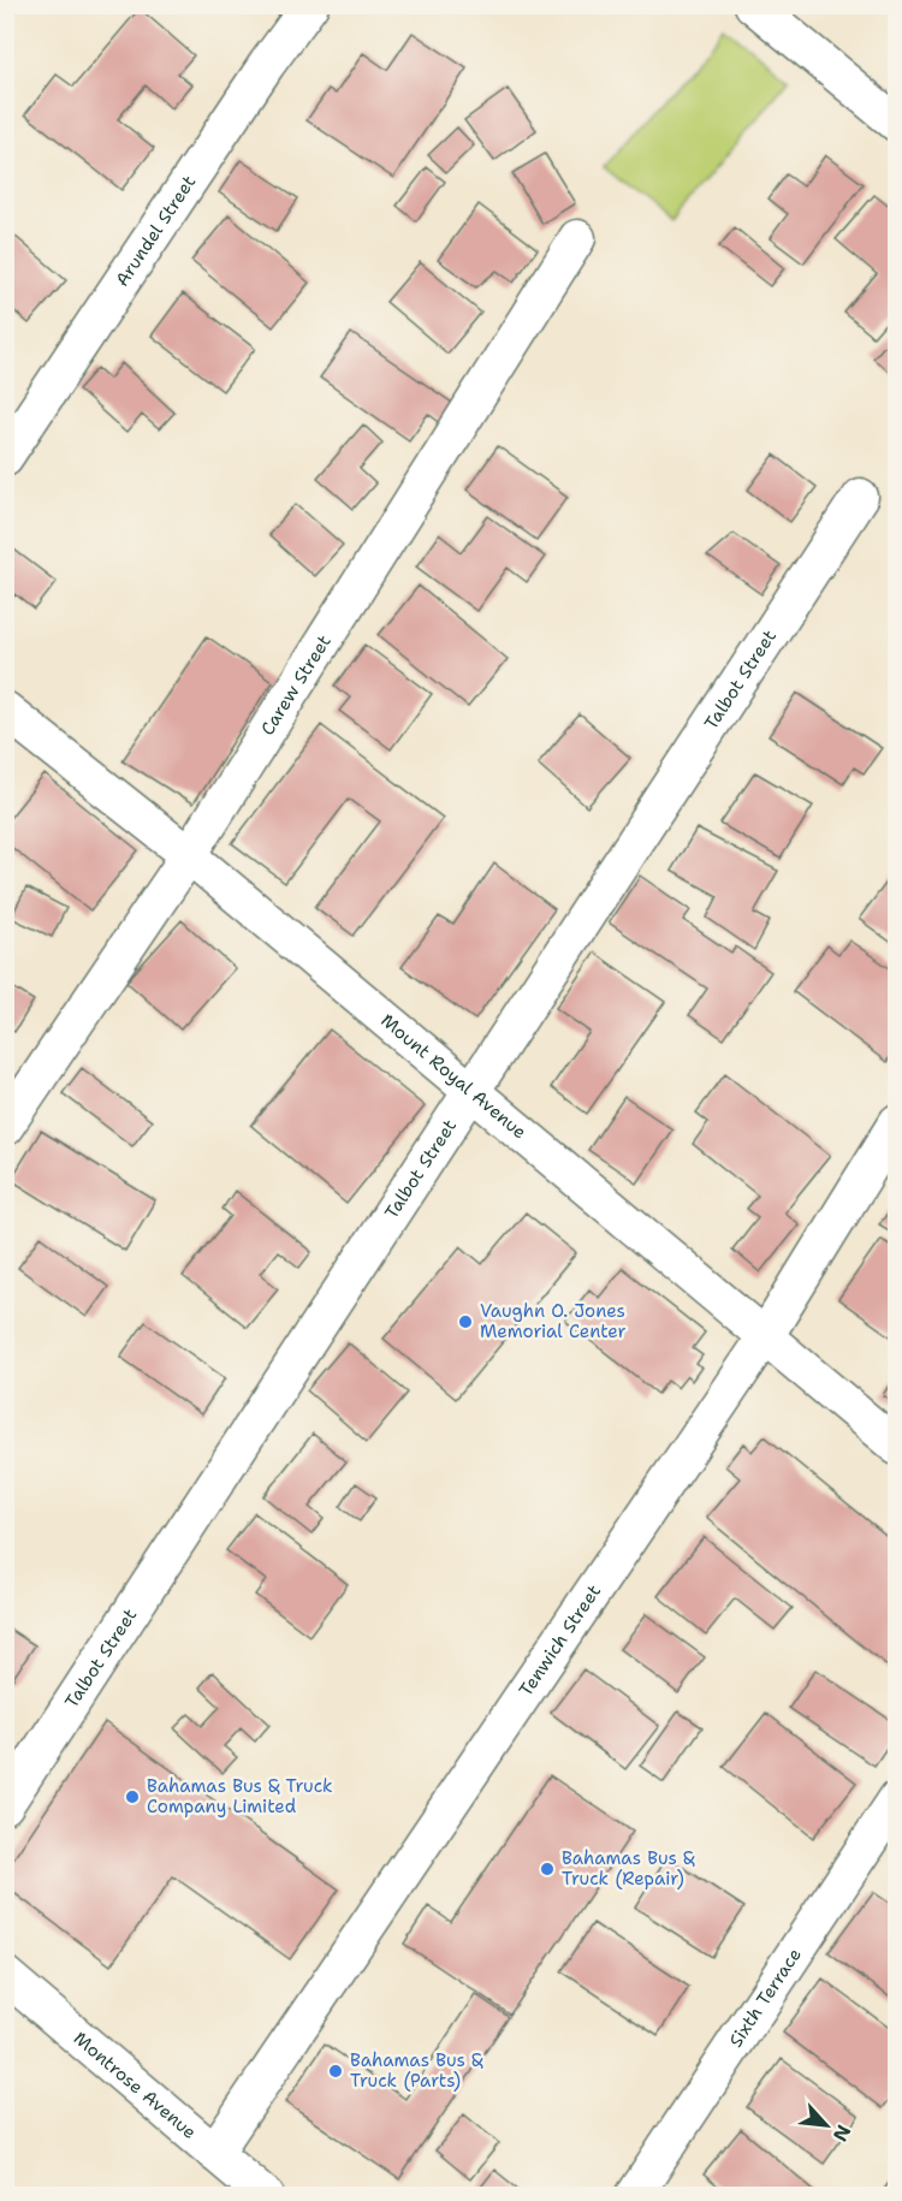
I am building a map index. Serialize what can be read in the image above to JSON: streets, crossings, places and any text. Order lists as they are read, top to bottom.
{
  "streets": {
    "street": [
      "Arundel Street",
      "Talbot Street",
      "Carew Street",
      "Mount Royal Avenue",
      "Tenwich Street",
      "Sixth Terrace",
      "Montrose Avenue"
    ]
  },
  "crossings": [
    ["Talbot Street", "Mount Royal Avenue"],
    ["Carew Street", "Mount Royal Avenue"],
    ["Mount Royal Avenue", "Tenwich Street"],
    ["Tenwich Street", "Montrose Avenue"]
  ],
  "places": [
    "Vaughn O. Jones Memorial Center",
    "Bahamas Bus & Truck Company Limited",
    "Bahamas Bus & Truck (Repair)",
    "Bahamas Bus & Truck (Parts)"
  ],
  "north": "bottom right"
}
